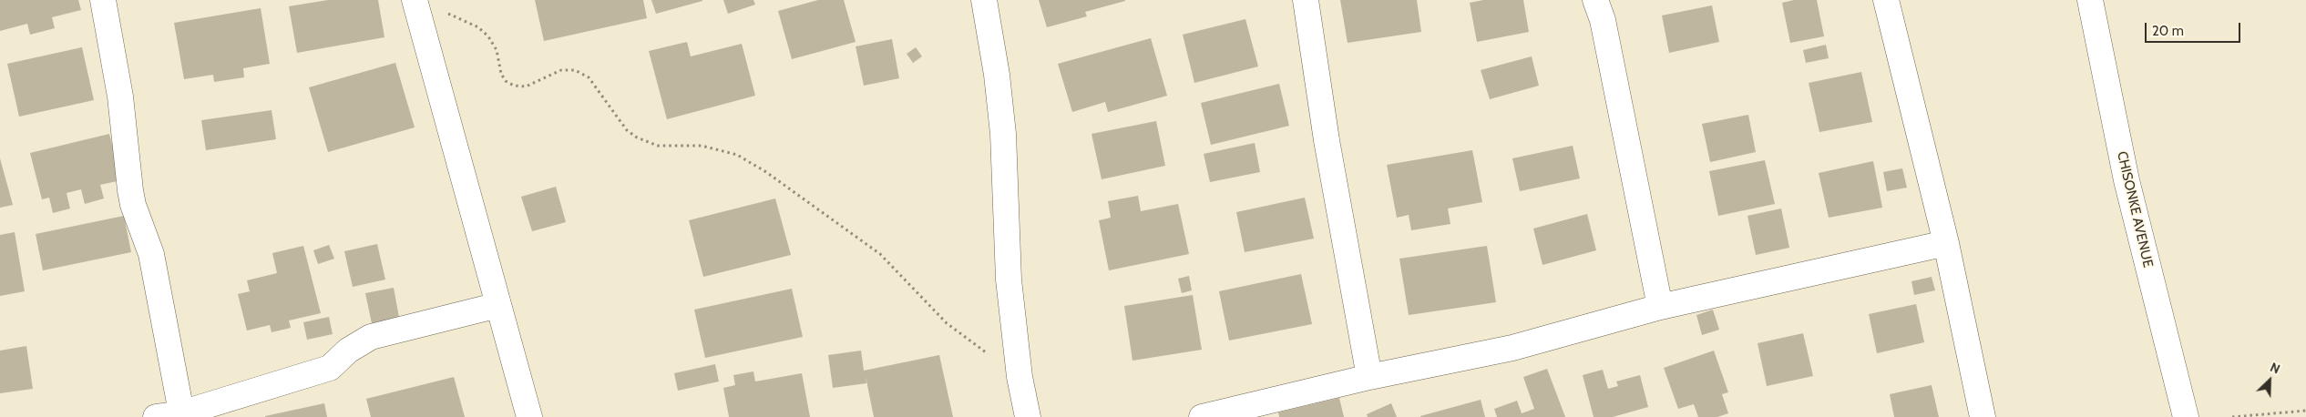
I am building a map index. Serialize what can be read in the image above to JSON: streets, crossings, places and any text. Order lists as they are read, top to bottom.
{
  "streets": {
    "street": ["CHISONKE AVENUE"]
  },
  "scale_bar": "20 m",
  "north": "top right"
}
